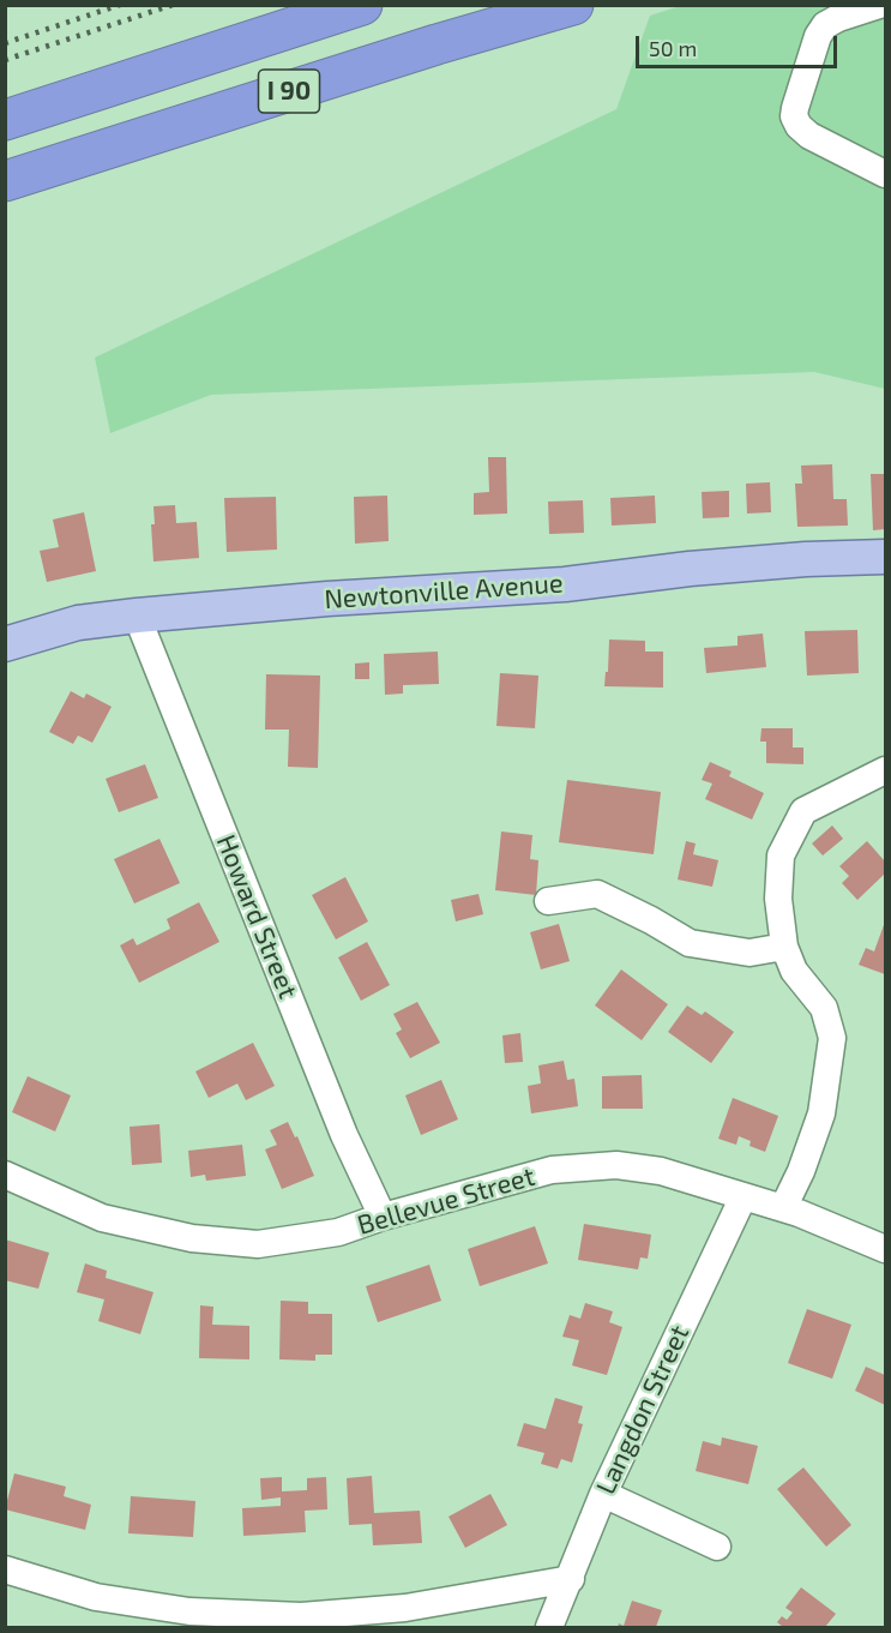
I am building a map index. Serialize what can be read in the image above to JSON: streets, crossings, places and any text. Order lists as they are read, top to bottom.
{
  "streets": {
    "highway": ["I 90"],
    "main road": ["Newtonville Avenue"],
    "street": ["Howard Street", "Bellevue Street", "Langdon Street"]
  },
  "crossings": [
    ["Newtonville Avenue", "Howard Street"],
    ["Howard Street", "Bellevue Street"],
    ["Bellevue Street", "Langdon Street"]
  ],
  "scale_bar": "50 m"
}
